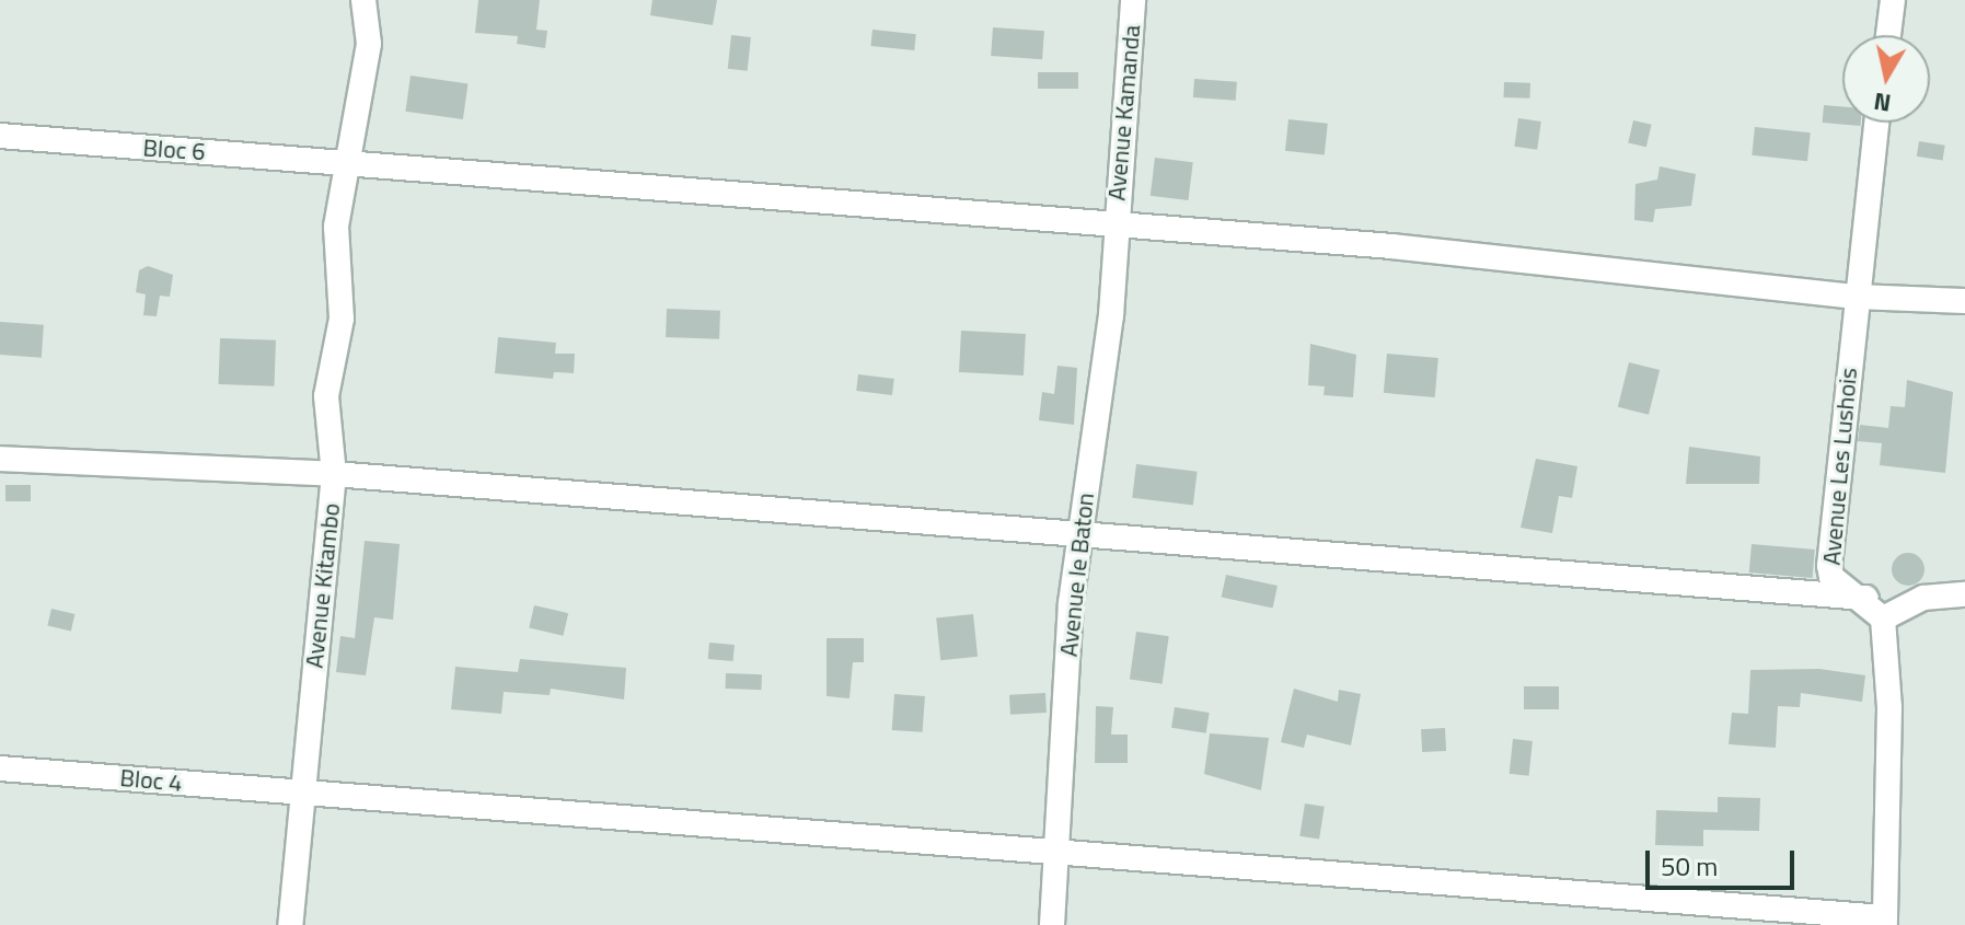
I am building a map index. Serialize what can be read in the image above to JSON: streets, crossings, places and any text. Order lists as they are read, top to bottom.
{
  "streets": {
    "street": [
      "Avenue Kamanda",
      "Bloc 6",
      "Avenue Les Lushois",
      "Avenue le Baton",
      "Avenue Kitambo",
      "Bloc 4"
    ]
  },
  "crossings": [
    ["Avenue Kamanda", "Bloc 6"],
    ["Avenue Kamanda", "Avenue le Baton"],
    ["Bloc 6", "Avenue Les Lushois"],
    ["Bloc 6", "Avenue le Baton"],
    ["Avenue le Baton", "Bloc 4"],
    ["Avenue Kitambo", "Bloc 4"]
  ],
  "scale_bar": "50 m",
  "north": "bottom"
}
